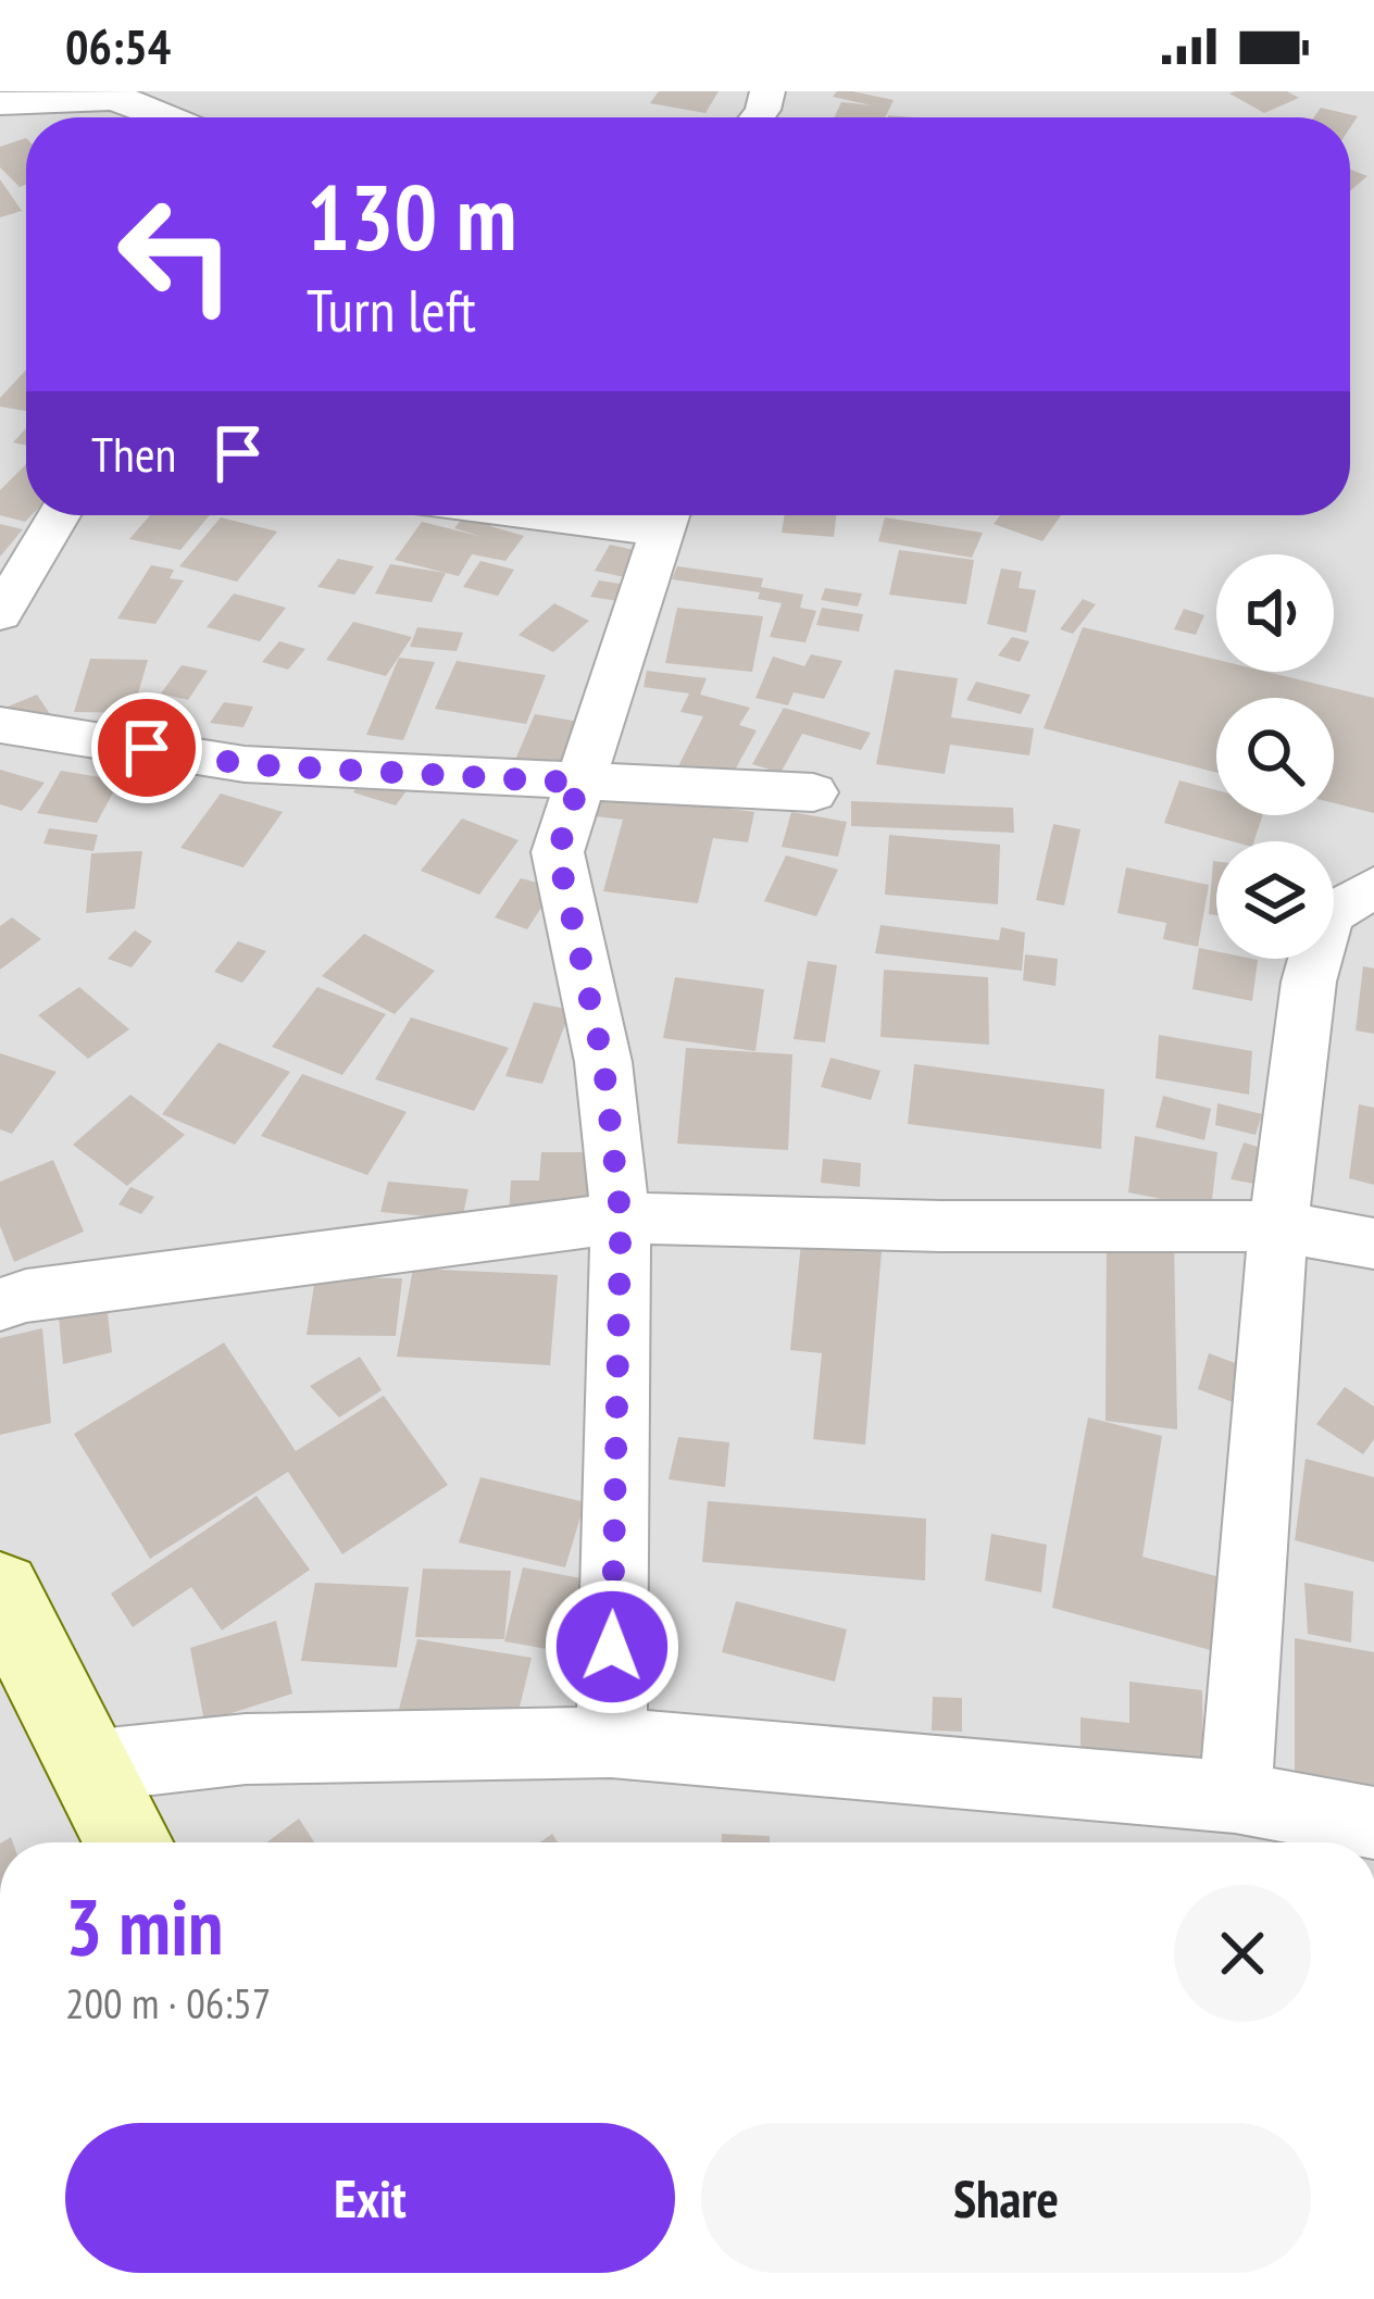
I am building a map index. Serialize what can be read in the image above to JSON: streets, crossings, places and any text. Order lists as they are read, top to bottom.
{
  "page": {
    "status": "06:54",
    "turn": ["130 m", "Turn left"],
    "then": "Then",
    "heading": ["3 min", "200 m · 06:57"],
    "buttons": ["Exit", "Share"]
  }
}
